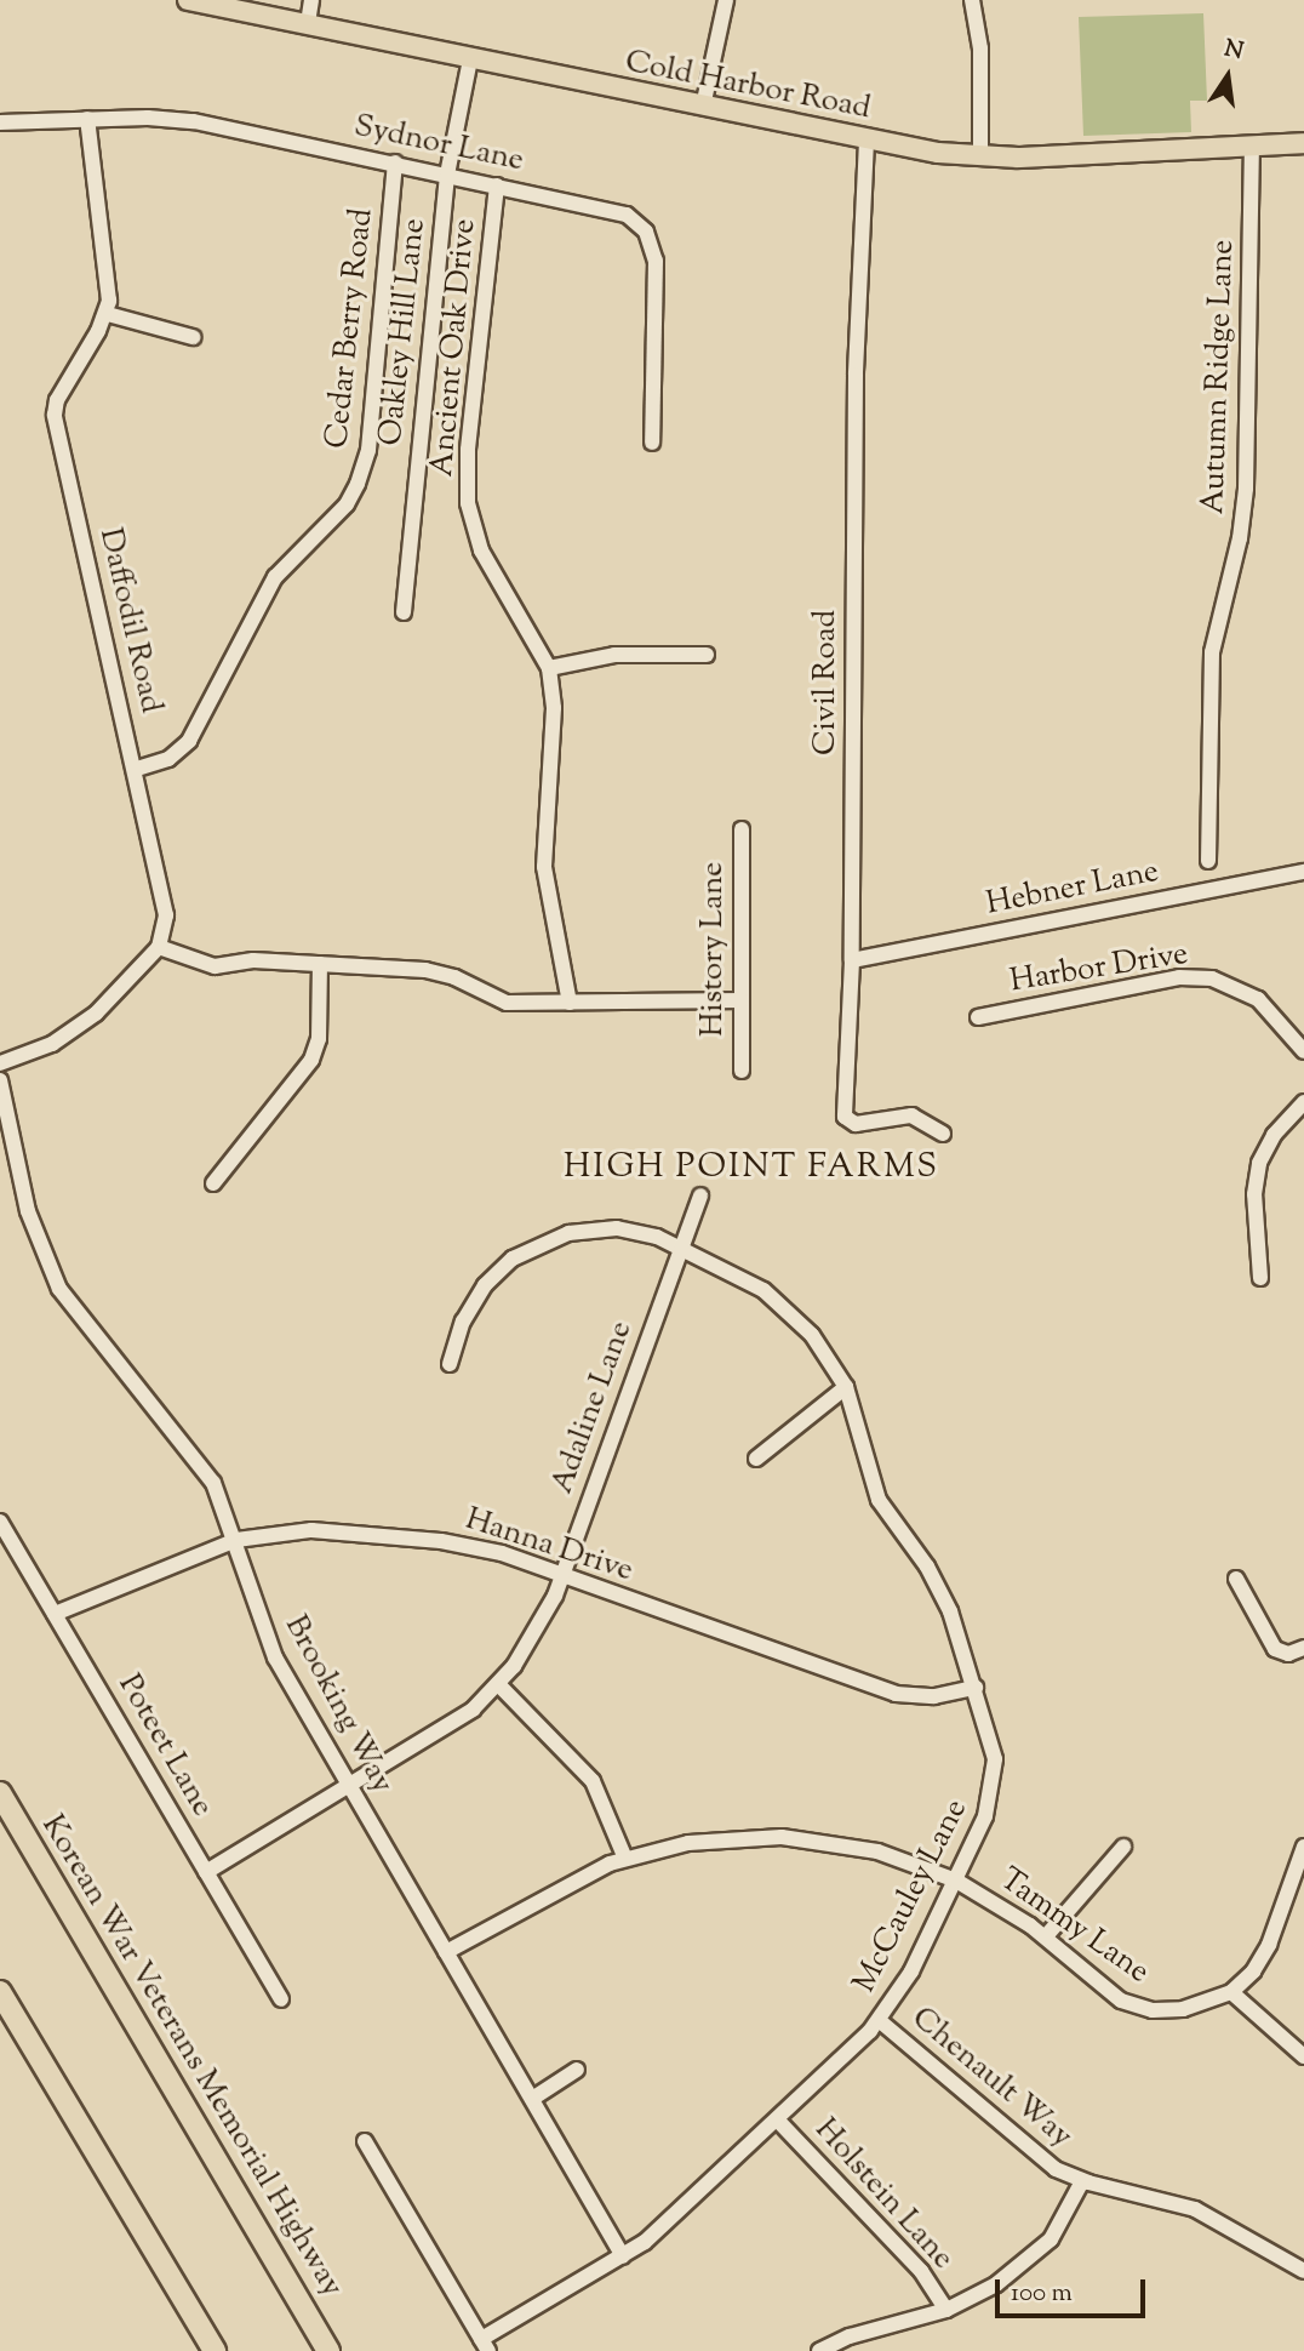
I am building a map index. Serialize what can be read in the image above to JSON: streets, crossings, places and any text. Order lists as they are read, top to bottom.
{
  "streets": {
    "highway": ["Korean War Veterans Memorial Highway"],
    "main road": ["Cold Harbor Road"],
    "street": [
      "Sydnor Lane",
      "Cedar Berry Road",
      "Oakley Hill Lane",
      "Ancient Oak Drive",
      "Autumn Ridge Lane",
      "Daffodil Road",
      "Civil Road",
      "Hebner Lane",
      "History Lane",
      "Harbor Drive",
      "Adaline Lane",
      "Hanna Drive",
      "Brooking Way",
      "Poteet Lane",
      "McCauley Lane",
      "Tammy Lane",
      "Chenault Way",
      "Holstein Lane"
    ]
  },
  "crossings": [
    ["Cold Harbor Road", "Oakley Hill Lane"],
    ["Cold Harbor Road", "Autumn Ridge Lane"],
    ["Cold Harbor Road", "Civil Road"],
    ["Sydnor Lane", "Cedar Berry Road"],
    ["Sydnor Lane", "Oakley Hill Lane"],
    ["Sydnor Lane", "Ancient Oak Drive"],
    ["Cedar Berry Road", "Daffodil Road"],
    ["Civil Road", "Hebner Lane"],
    ["Adaline Lane", "Hanna Drive"],
    ["Adaline Lane", "Brooking Way"],
    ["Adaline Lane", "Poteet Lane"],
    ["Adaline Lane", "McCauley Lane"],
    ["Hanna Drive", "Brooking Way"],
    ["Hanna Drive", "Poteet Lane"],
    ["Hanna Drive", "McCauley Lane"],
    ["Brooking Way", "McCauley Lane"],
    ["Brooking Way", "Tammy Lane"],
    ["McCauley Lane", "Tammy Lane"],
    ["McCauley Lane", "Chenault Way"],
    ["McCauley Lane", "Holstein Lane"]
  ],
  "districts": ["HIGH POINT FARMS"],
  "scale_bar": "100 m",
  "north": "top"
}
